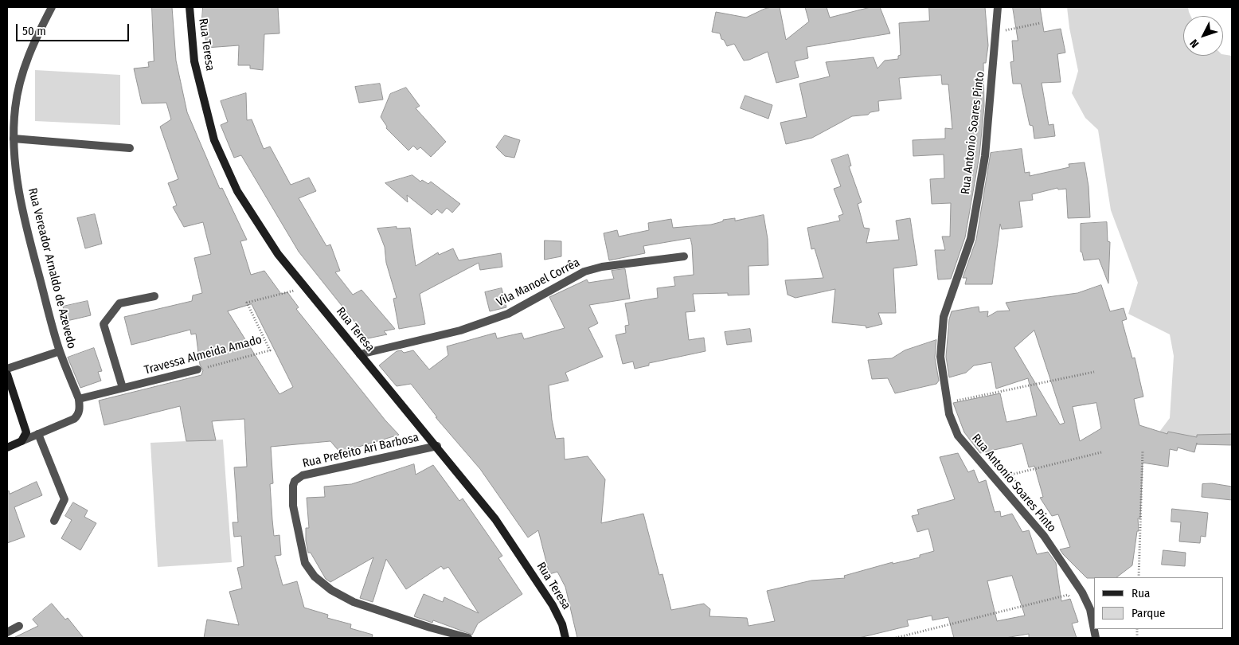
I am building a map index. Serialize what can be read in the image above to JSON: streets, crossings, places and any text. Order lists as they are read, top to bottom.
{
  "streets": {
    "main road": ["Rua Teresa"],
    "street": [
      "Rua Antonio Soares Pinto",
      "Rua Vereador Arnaldo de Azevedo",
      "Vila Manoel Corrêa",
      "Travessa Almeida Amado",
      "Rua Prefeito Ari Barbosa"
    ]
  },
  "crossings": [
    ["Rua Teresa", "Vila Manoel Corrêa"],
    ["Rua Teresa", "Travessa Almeida Amado"],
    ["Rua Teresa", "Rua Prefeito Ari Barbosa"],
    ["Rua Vereador Arnaldo de Azevedo", "Travessa Almeida Amado"]
  ],
  "legend": ["Rua", "Parque"],
  "scale_bar": "50 m",
  "north": "bottom left"
}
